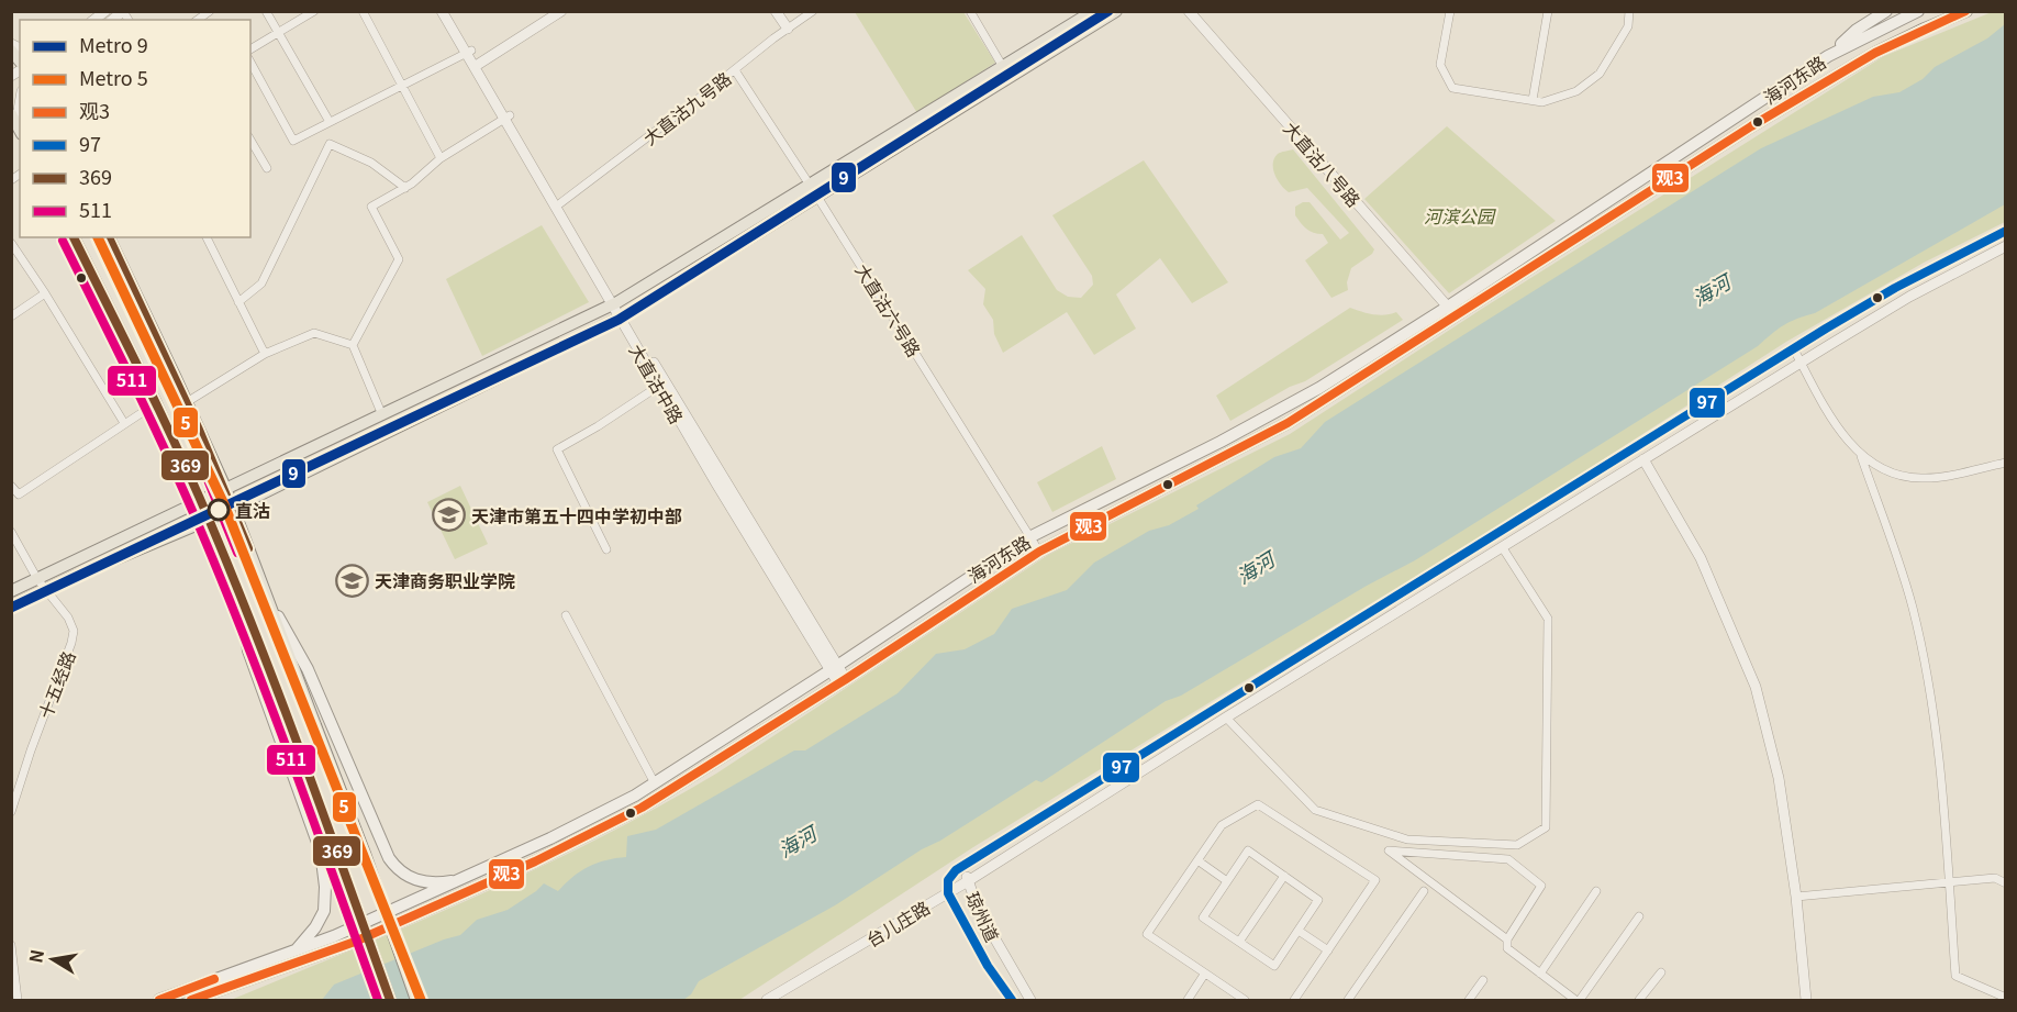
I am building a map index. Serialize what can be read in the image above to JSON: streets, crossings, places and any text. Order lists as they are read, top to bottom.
{
  "streets": {
    "main road": ["海河东路"],
    "street": [
      "大直沽九号路",
      "大直沽八号路",
      "大直沽六号路",
      "大直沽中路",
      "十五经路",
      "琼州道",
      "台儿庄路"
    ]
  },
  "crossings": [
    ["海河东路", "大直沽八号路"],
    ["海河东路", "大直沽六号路"],
    ["海河东路", "大直沽中路"],
    ["大直沽九号路", "大直沽六号路"],
    ["大直沽九号路", "大直沽中路"],
    ["琼州道", "台儿庄路"]
  ],
  "water": ["海河"],
  "parks": ["河滨公园"],
  "places": {
    "other": ["直沽"],
    "school or university": ["天津市第五十四中学初中部", "天津商务职业学院"]
  },
  "lines": [
    "metro line 9",
    "transit line 观3",
    "transit line 97",
    "metro line 5",
    "transit line 369",
    "transit line 511"
  ],
  "legend": [
    "Metro 9",
    "Metro 5",
    "观3",
    "97",
    "369",
    "511"
  ],
  "north": "left"
}
